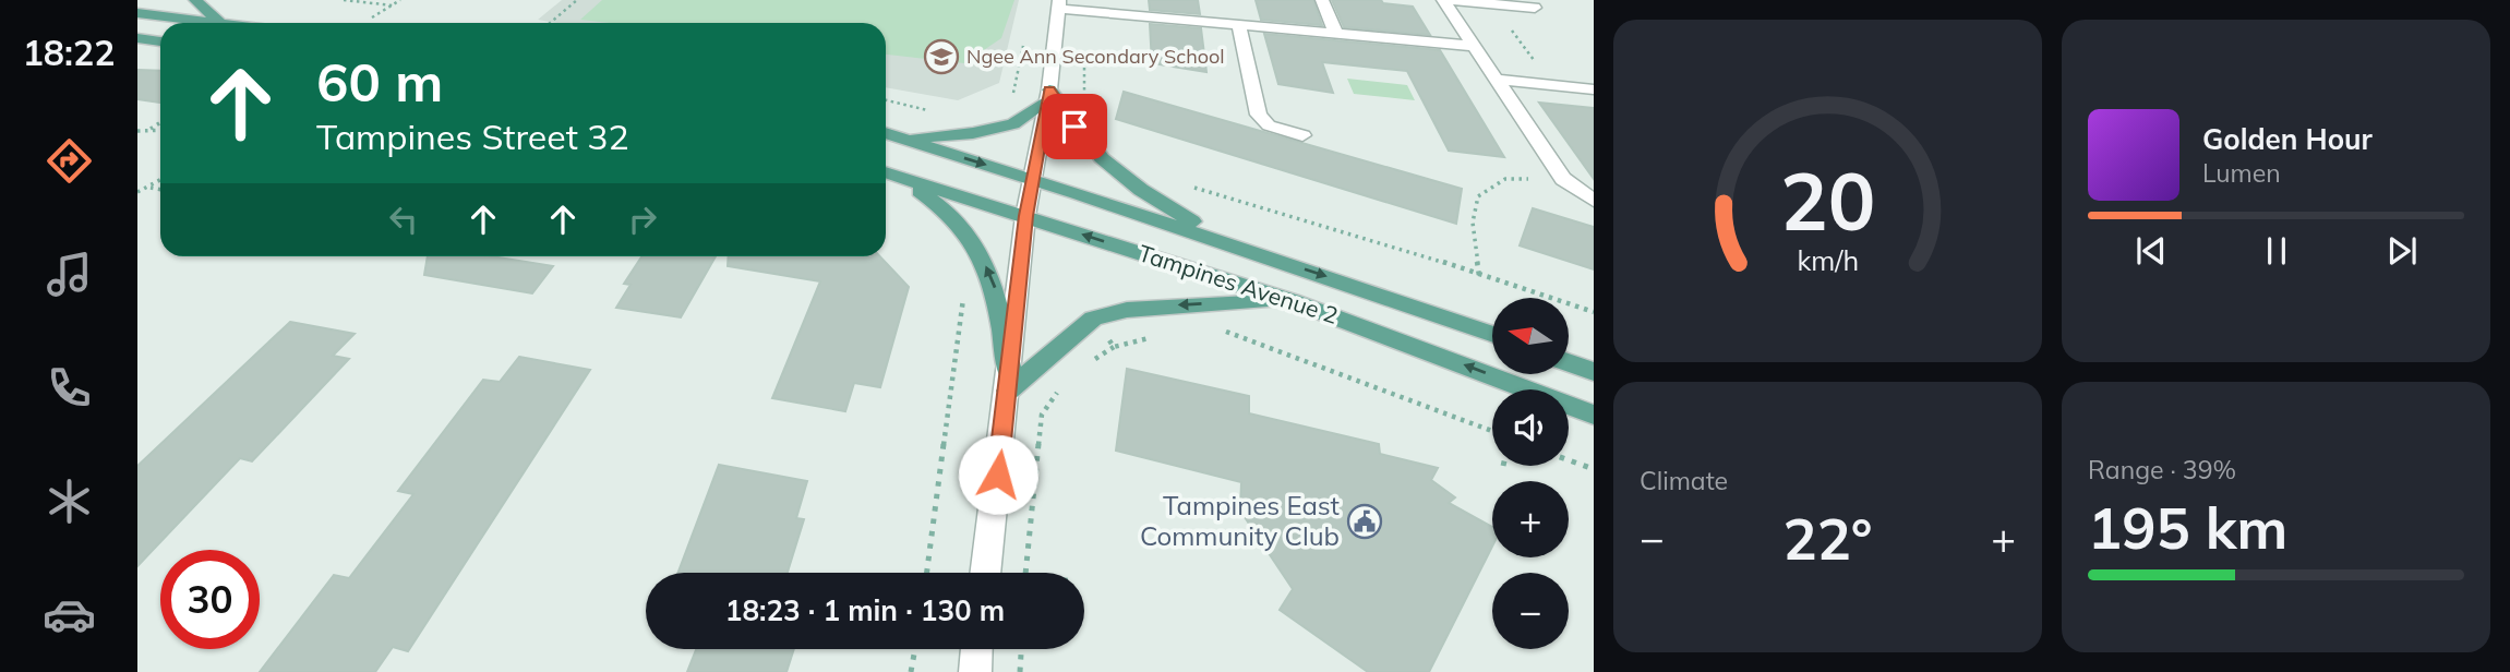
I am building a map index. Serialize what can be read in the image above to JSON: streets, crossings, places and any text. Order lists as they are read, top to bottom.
{
  "streets": {
    "main road": ["Tampines Avenue 2"]
  },
  "places": {
    "school or university": ["Ngee Ann Secondary School"],
    "public building": ["Tampines East Community Club"]
  },
  "north": "left",
  "page": {
    "tabs": "18:22",
    "turn": ["60 m", "Tampines Street 32"],
    "song": ["Golden Hour", "Lumen"],
    "map_buttons": ["+", "−"],
    "tile": [
      "Climate",
      ["Range · 39%", "195 km"]
    ],
    "heat": ["−", "22°", "+"],
    "limit": "30",
    "trip": "18:23 · 1 min · 130 m",
    "gauge": ["20", "km/h"]
  }
}
